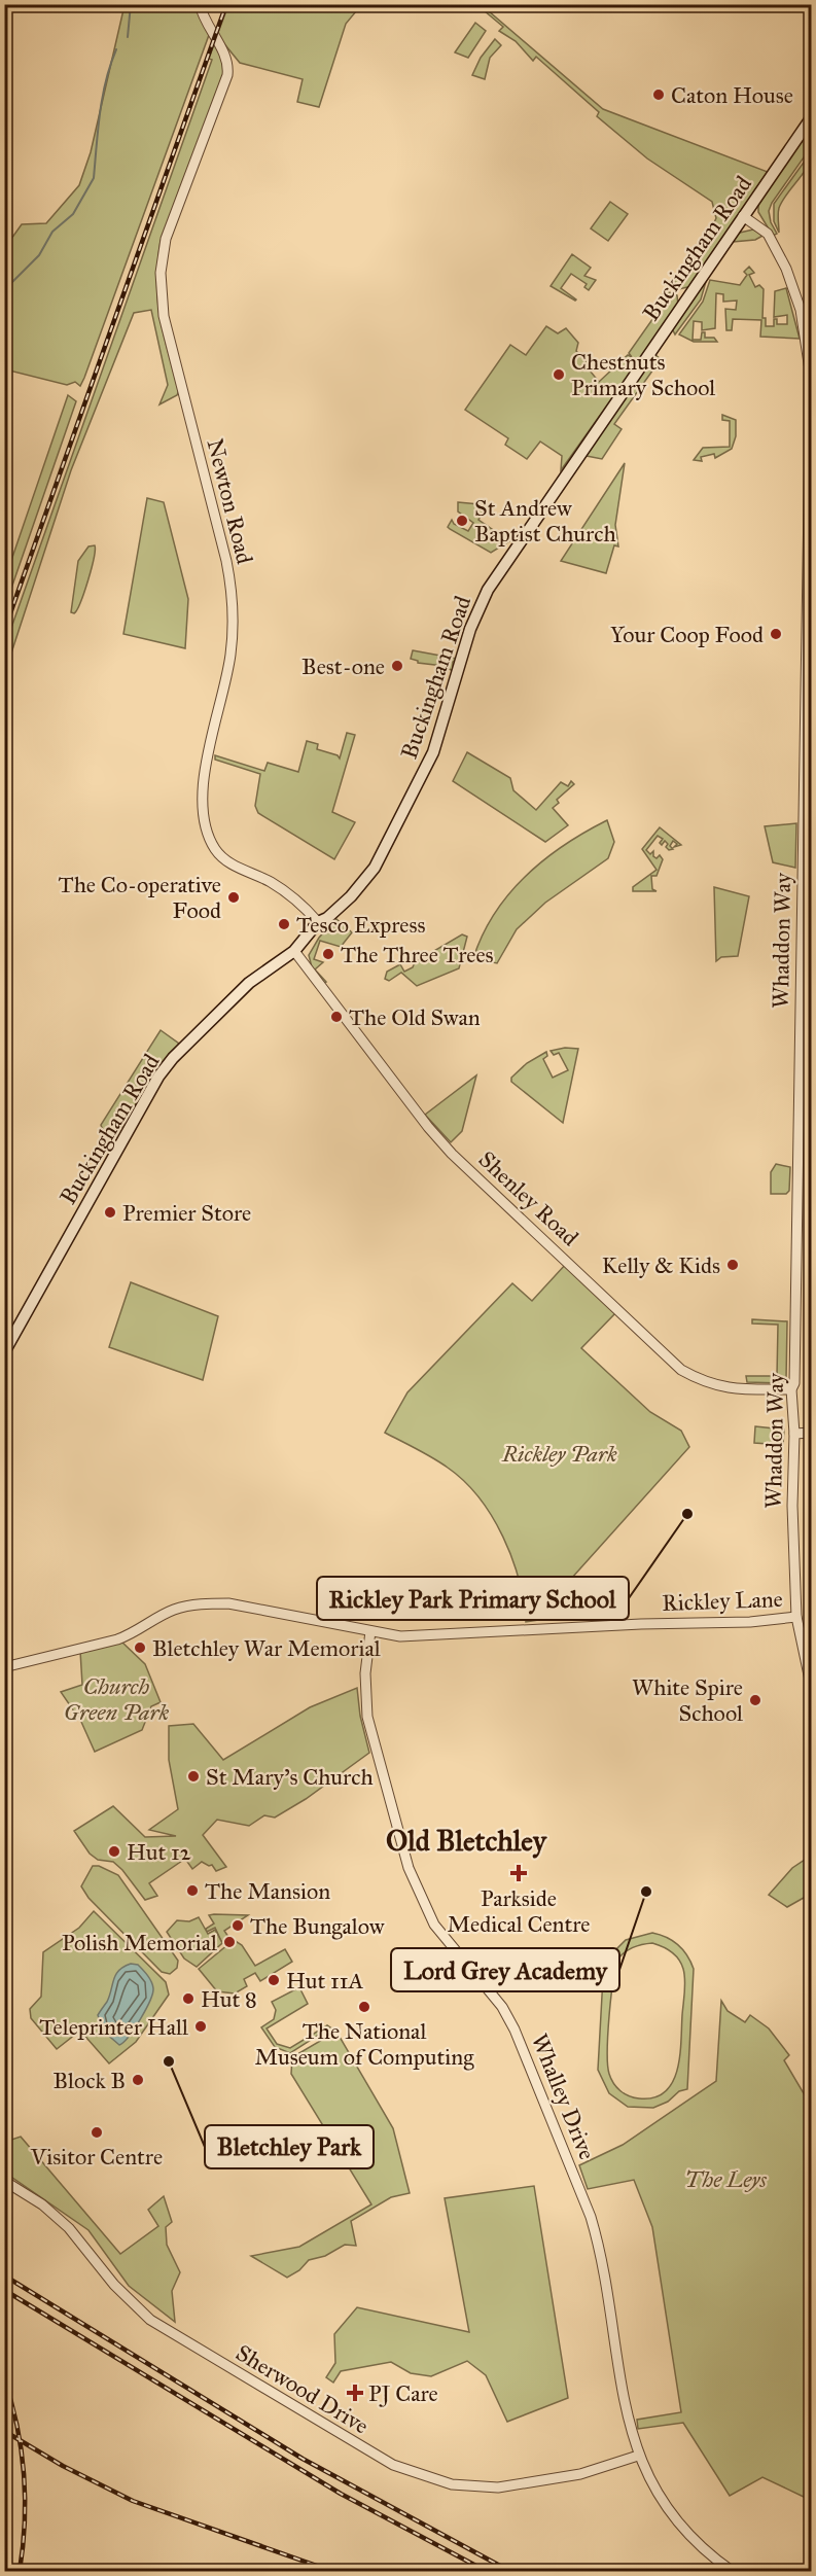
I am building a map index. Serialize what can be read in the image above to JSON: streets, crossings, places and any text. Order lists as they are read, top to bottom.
{
  "streets": {
    "main road": ["Buckingham Road"],
    "street": [
      "Newton Road",
      "Whaddon Way",
      "Shenley Road",
      "Rickley Lane",
      "Whalley Drive",
      "Sherwood Drive"
    ]
  },
  "crossings": [
    ["Buckingham Road", "Newton Road"],
    ["Buckingham Road", "Whaddon Way"],
    ["Buckingham Road", "Shenley Road"],
    ["Whaddon Way", "Shenley Road"],
    ["Whaddon Way", "Rickley Lane"],
    ["Rickley Lane", "Whalley Drive"],
    ["Whalley Drive", "Sherwood Drive"]
  ],
  "districts": ["Old Bletchley"],
  "parks": ["Rickley Park", "Church Green Park", "The Leys"],
  "places": {
    "other": [
      "Caton House",
      "Chestnuts Primary School",
      "St Andrew Baptist Church",
      "Your Coop Food",
      "Best-one",
      "The Co-operative Food",
      "Tesco Express",
      "The Three Trees",
      "The Old Swan",
      "Premier Store",
      "Kelly & Kids",
      "Rickley Park Primary School",
      "Bletchley War Memorial",
      "White Spire School",
      "St Mary's Church",
      "Hut 12",
      "The Mansion",
      "Lord Grey Academy",
      "The Bungalow",
      "Polish Memorial",
      "Hut 11A",
      "Hut 8",
      "The National Museum of Computing",
      "Teleprinter Hall",
      "Bletchley Park",
      "Block B",
      "Visitor Centre"
    ],
    "health": ["Parkside Medical Centre", "PJ Care"]
  }
}
